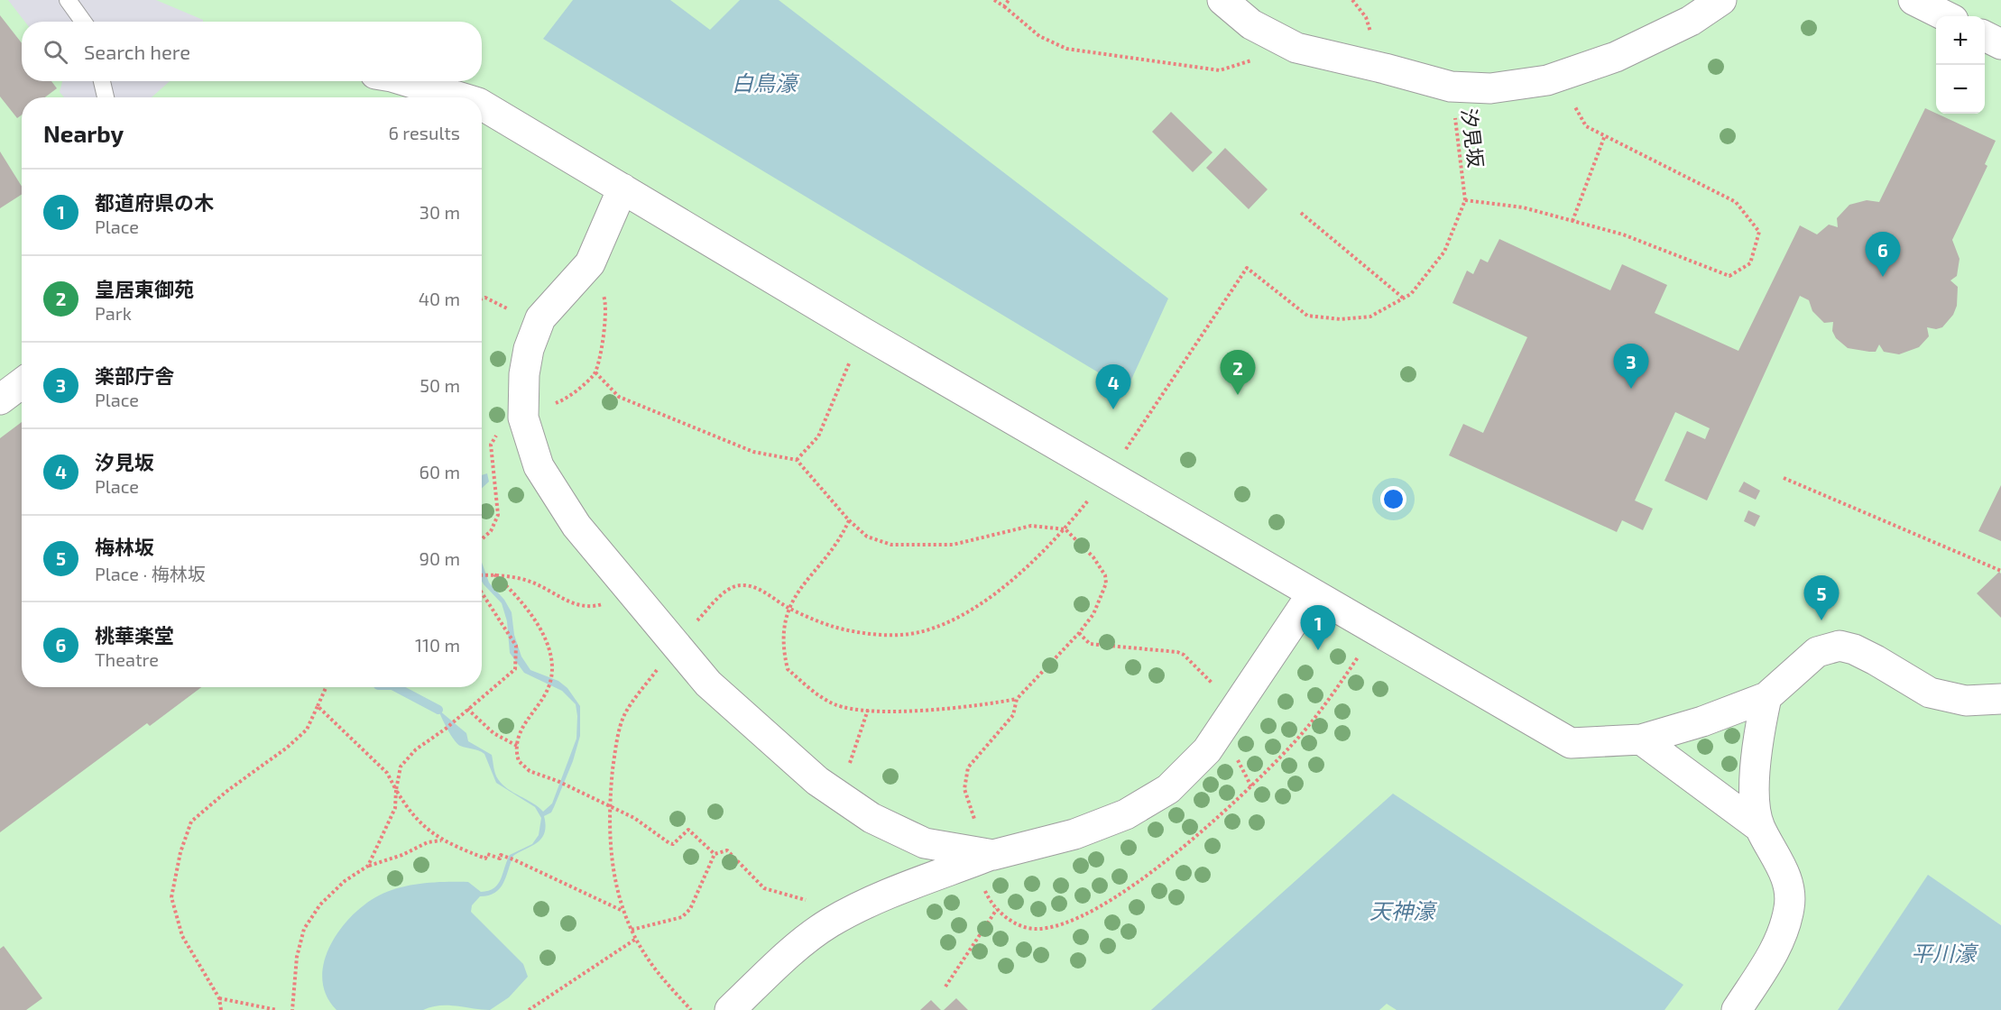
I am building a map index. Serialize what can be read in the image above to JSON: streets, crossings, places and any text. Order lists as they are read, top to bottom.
{
  "streets": {
    "path": ["汐見坂"]
  },
  "water": ["白鳥濠", "天神濠", "平川濠"],
  "page": {
    "map_buttons": ["+", "−"],
    "search": "Search here",
    "heading": ["Nearby", "6 results"],
    "list": [
      {
        "mark": "1",
        "name": "都道府県の木",
        "note": "Place",
        "value": "30 m"
      },
      {
        "mark": "2",
        "name": "皇居東御苑",
        "note": "Park",
        "value": "40 m"
      },
      {
        "mark": "3",
        "name": "楽部庁舎",
        "note": "Place",
        "value": "50 m"
      },
      {
        "mark": "4",
        "name": "汐見坂",
        "note": "Place",
        "value": "60 m"
      },
      {
        "mark": "5",
        "name": "梅林坂",
        "note": "Place · 梅林坂",
        "value": "90 m"
      },
      {
        "mark": "6",
        "name": "桃華楽堂",
        "note": "Theatre",
        "value": "110 m"
      }
    ],
    "pins": [
      "6",
      "3",
      "2",
      "4",
      "5",
      "1"
    ]
  }
}
